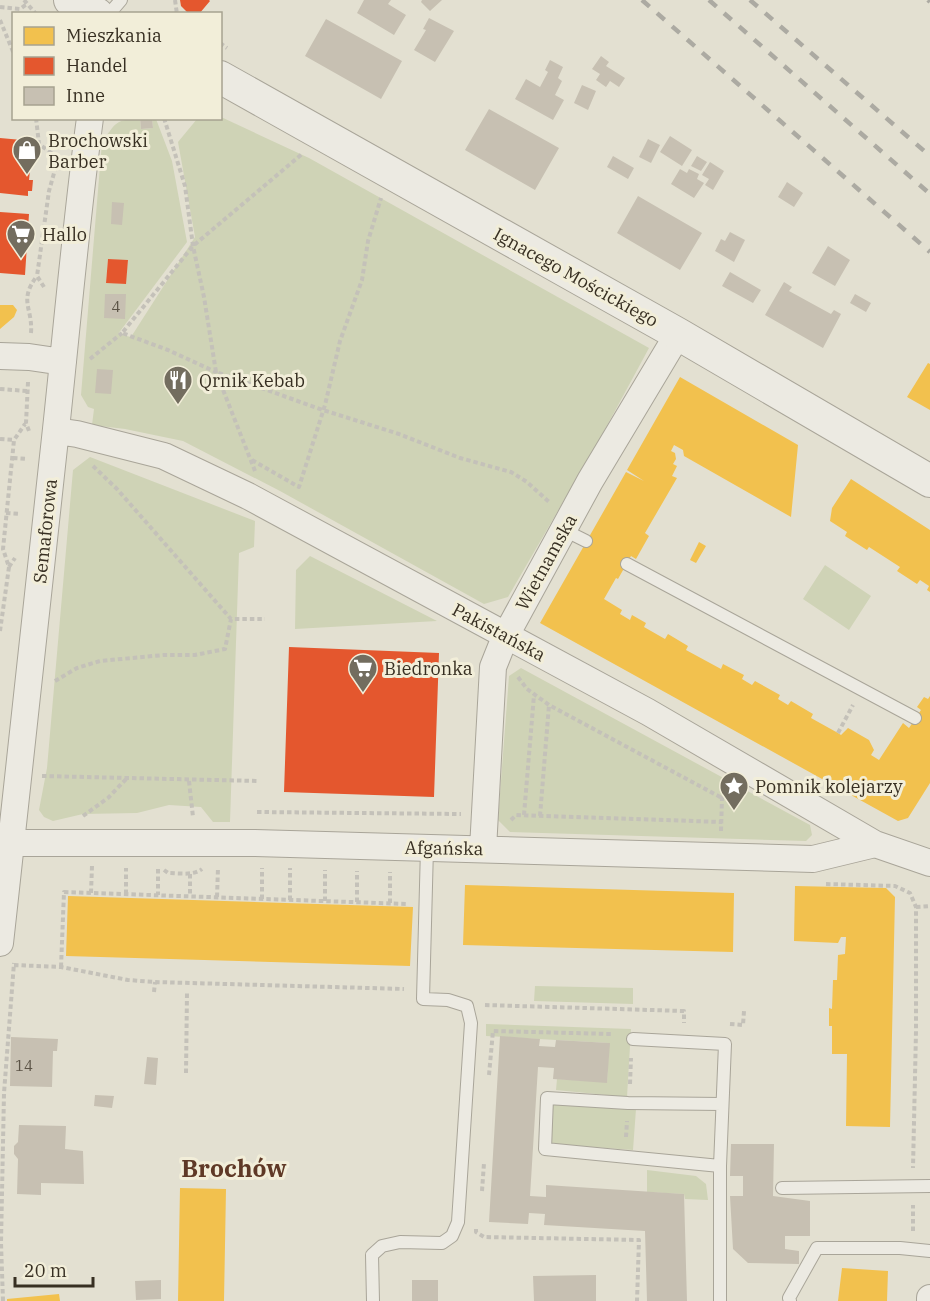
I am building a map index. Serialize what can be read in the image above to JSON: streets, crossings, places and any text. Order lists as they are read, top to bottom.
{
  "streets": {
    "street": [
      "Ignacego Mościckiego",
      "Semaforowa",
      "Wietnamska",
      "Pakistańska",
      "Afgańska"
    ]
  },
  "crossings": [
    ["Ignacego Mościckiego", "Wietnamska"],
    ["Semaforowa", "Pakistańska"],
    ["Semaforowa", "Afgańska"],
    ["Wietnamska", "Pakistańska"],
    ["Wietnamska", "Afgańska"],
    ["Pakistańska", "Afgańska"]
  ],
  "districts": ["Brochów"],
  "places": {
    "shop": ["Brochowski Barber"],
    "supermarket": ["Hallo", "Biedronka"],
    "restaurant": ["Qrnik Kebab"],
    "place": ["Pomnik kolejarzy"]
  },
  "house_numbers": ["4", "14"],
  "legend": ["Mieszkania", "Handel", "Inne"],
  "scale_bar": "20 m"
}
